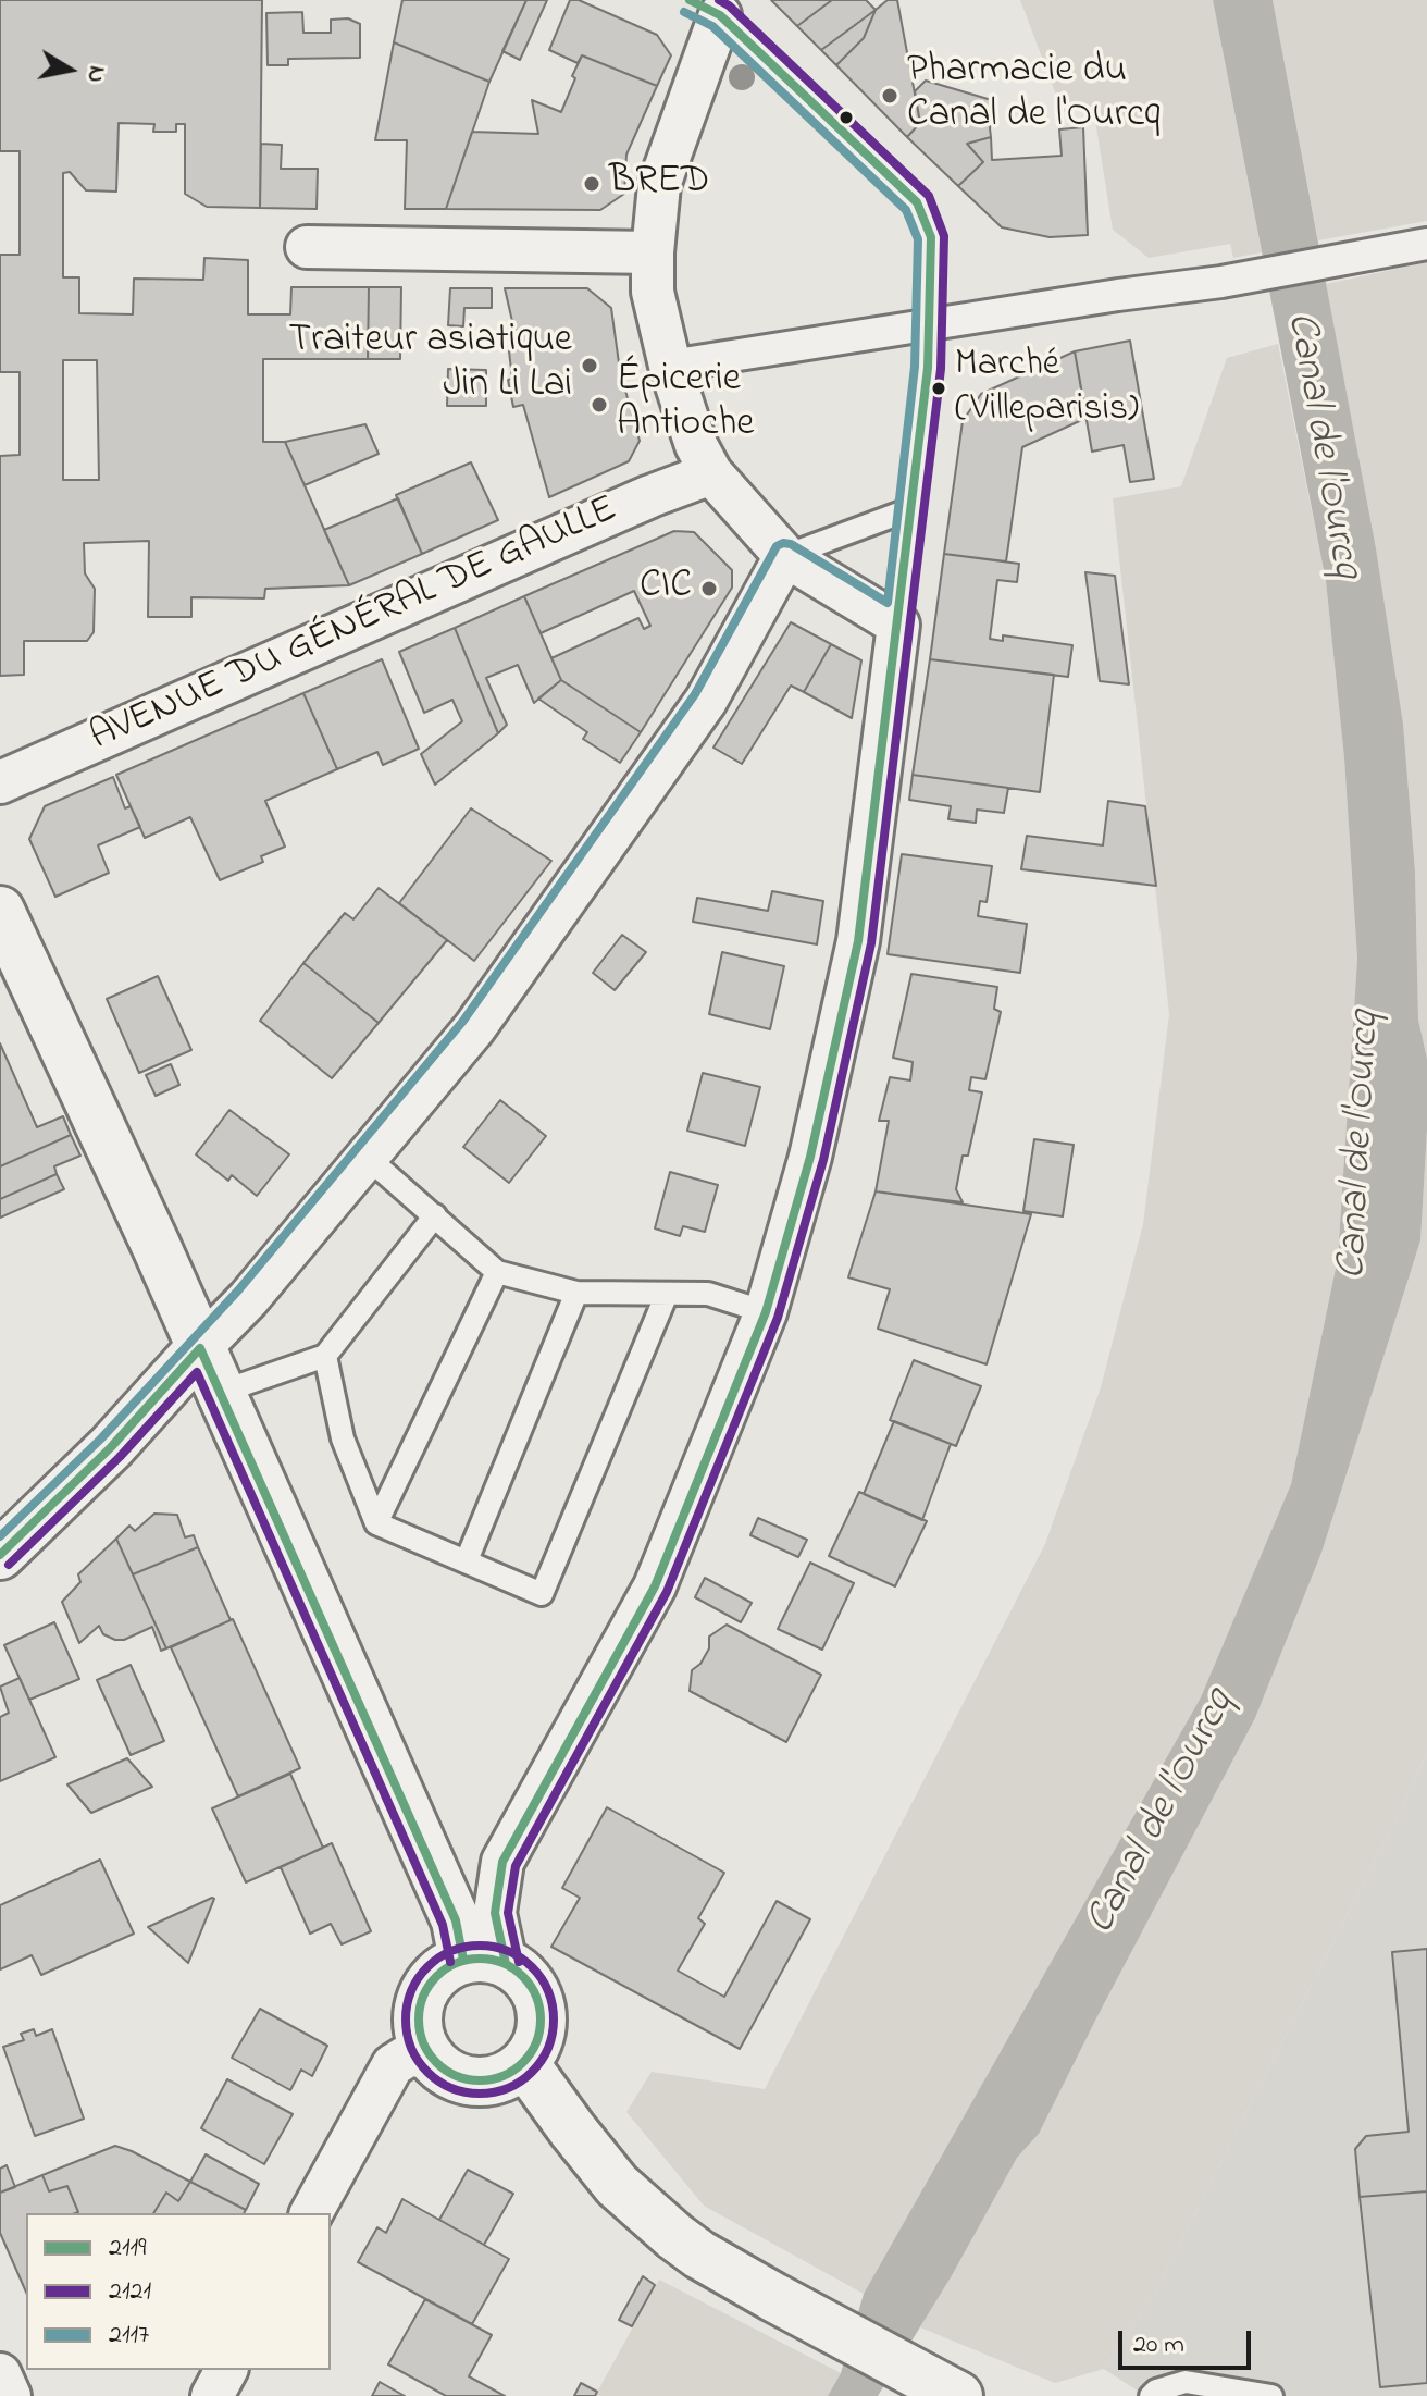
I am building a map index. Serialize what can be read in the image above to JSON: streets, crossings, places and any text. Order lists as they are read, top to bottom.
{
  "streets": {
    "street": ["AVENUE DU GÉNÉRAL DE GAULLE"]
  },
  "water": ["Canal de l'Ourcq"],
  "places": [
    "Pharmacie du Canal de l'Ourcq",
    "BRED",
    "Traiteur asiatique Jin Li Lai",
    "Marché (Villeparisis)",
    "Épicerie Antioche",
    "CIC"
  ],
  "lines": ["transit line 2119", "transit line 2121", "transit line 2117"],
  "legend": ["2119", "2121", "2117"],
  "scale_bar": "20 m",
  "north": "right"
}
